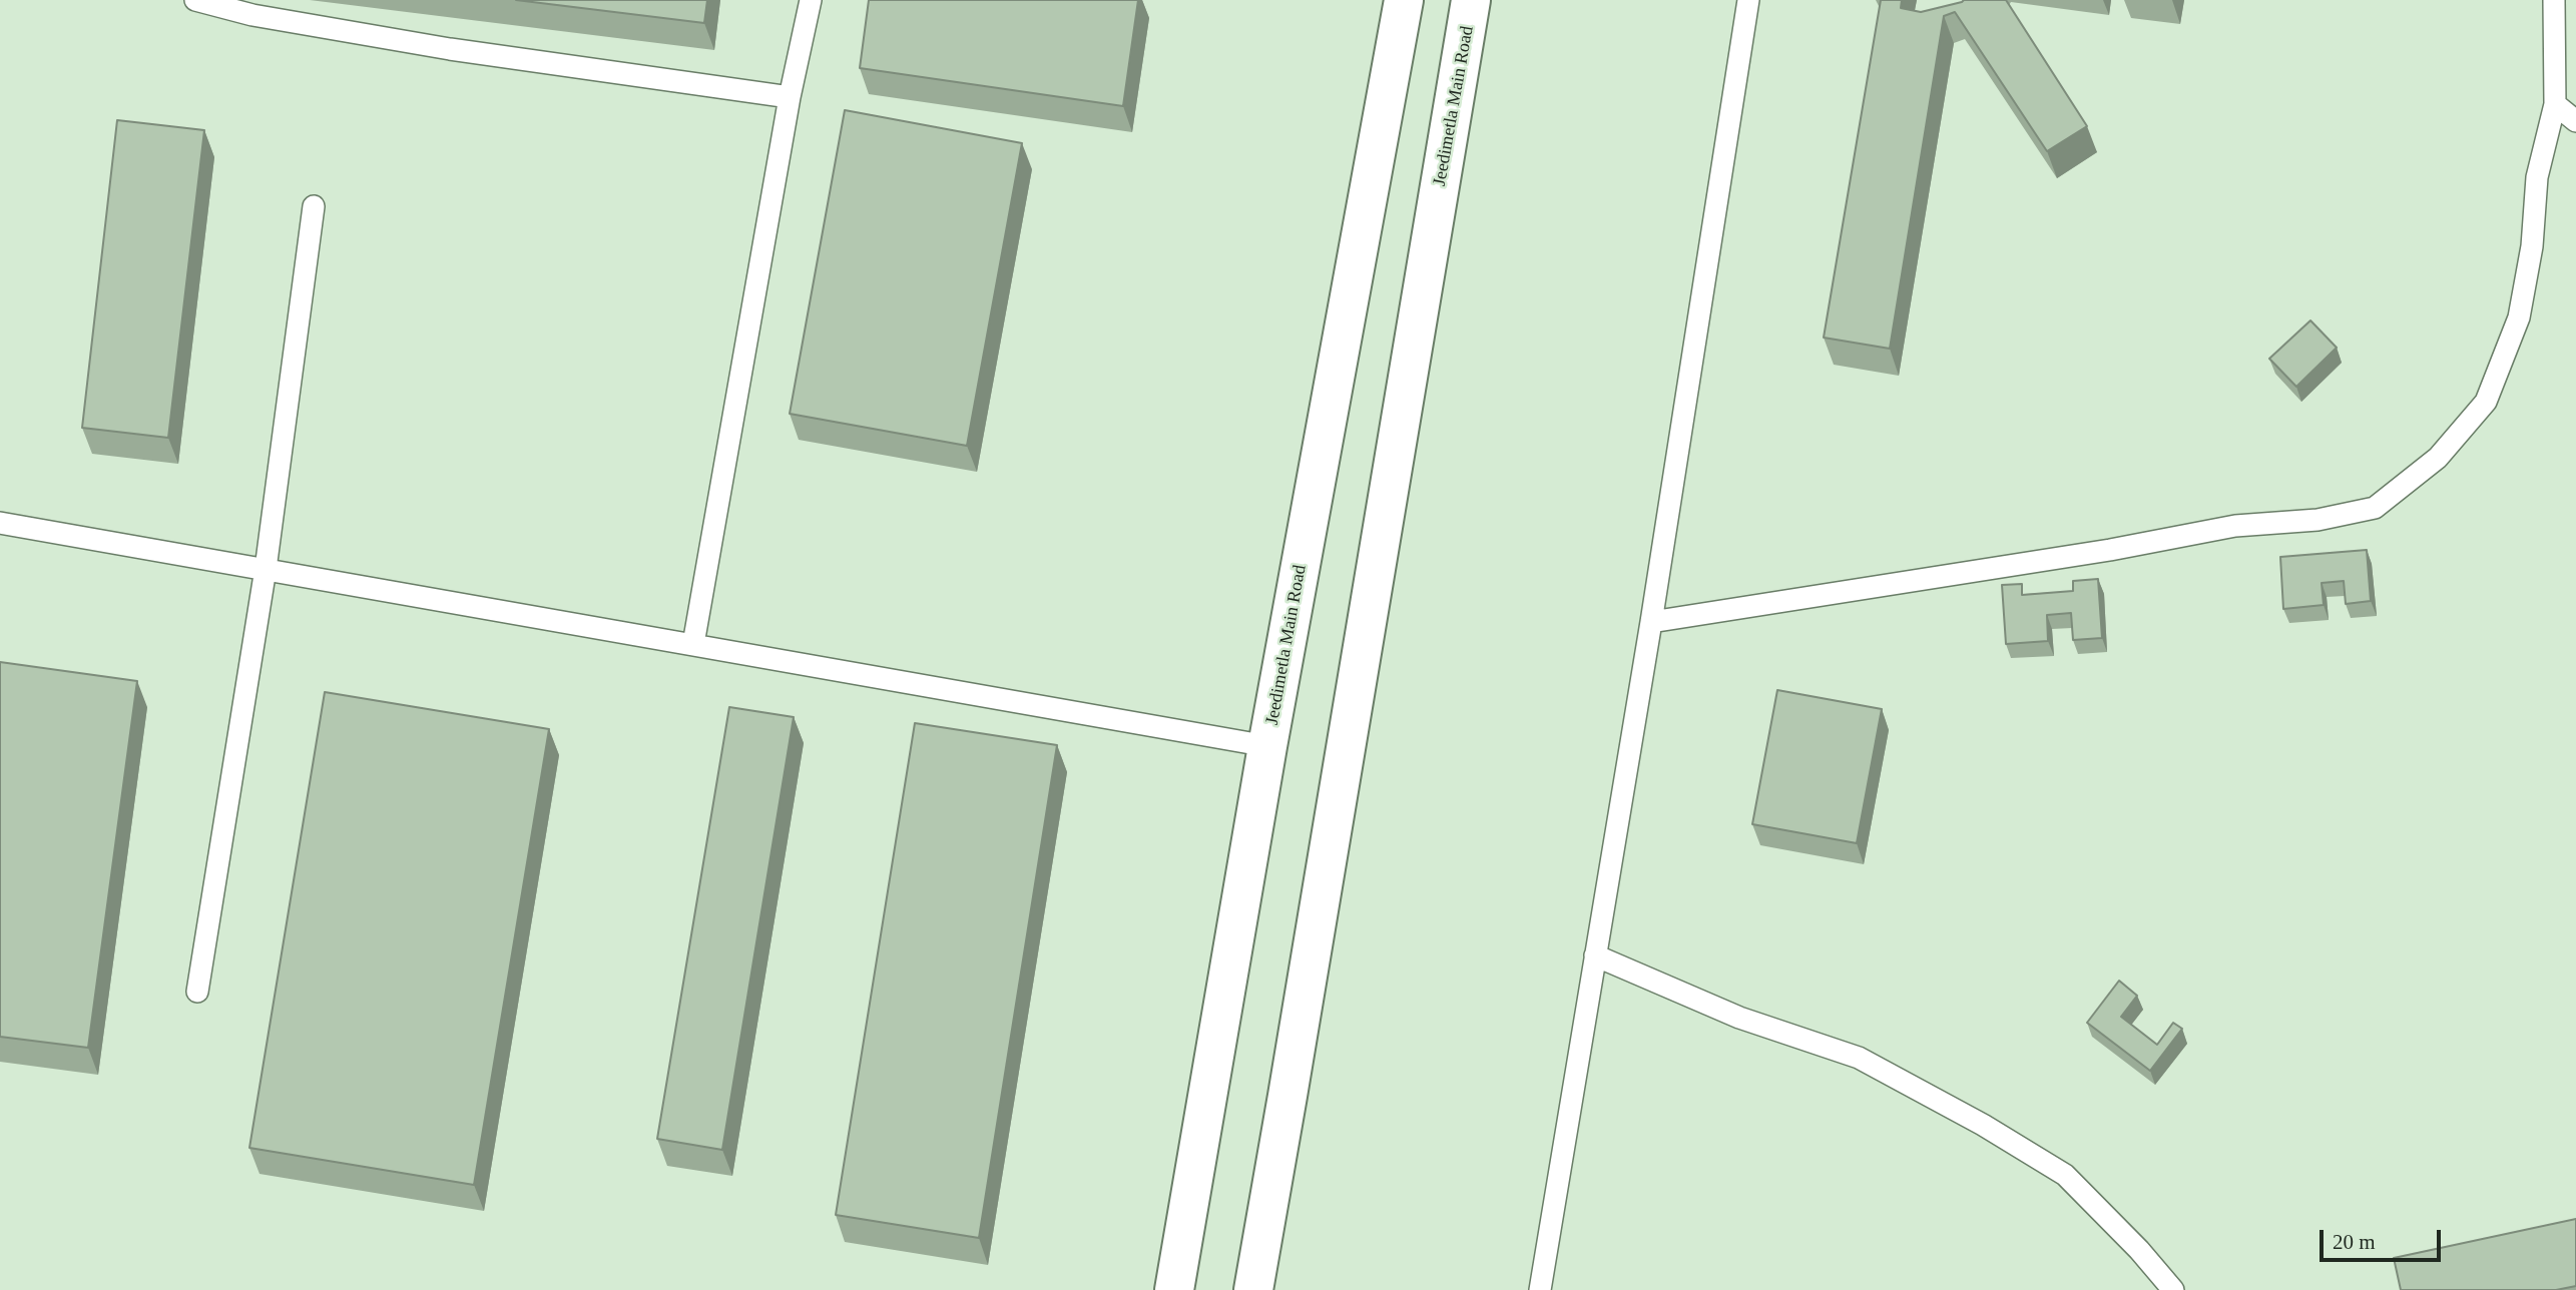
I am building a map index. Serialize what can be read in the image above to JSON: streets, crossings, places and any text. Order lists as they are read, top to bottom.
{
  "streets": {
    "main road": ["Jeedimetla Main Road"]
  },
  "scale_bar": "20 m"
}
